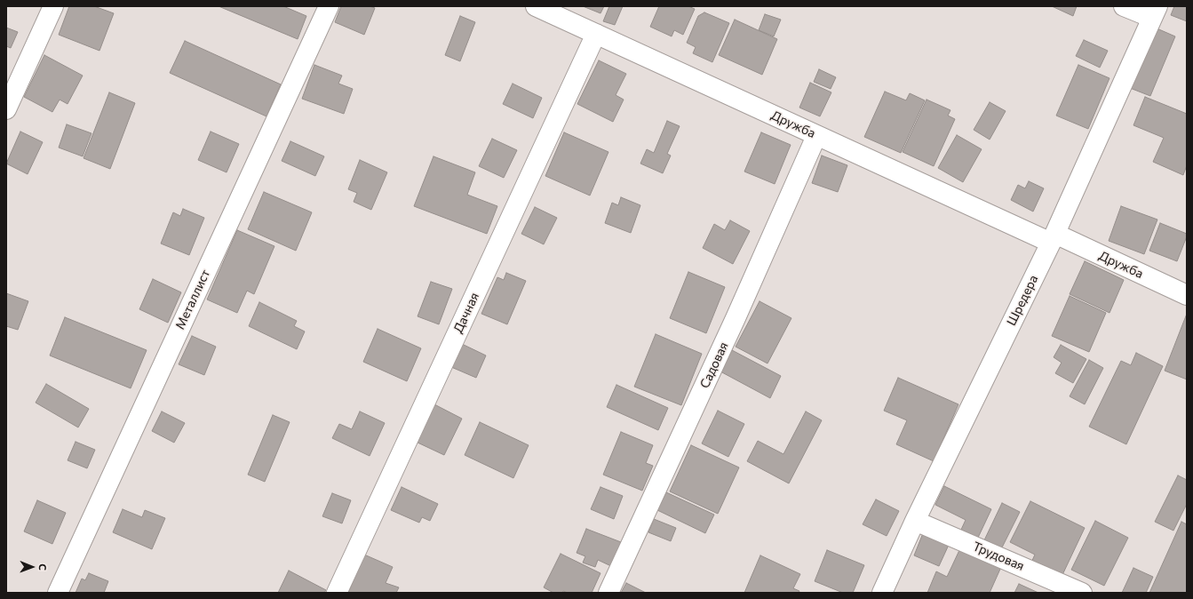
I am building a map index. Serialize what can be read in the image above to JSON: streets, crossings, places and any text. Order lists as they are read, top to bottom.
{
  "streets": {
    "street": [
      "Дружба",
      "Металлист",
      "Шредера",
      "Дачная",
      "Садовая",
      "Трудовая"
    ]
  },
  "crossings": [
    ["Дружба", "Шредера"],
    ["Дружба", "Дачная"],
    ["Дружба", "Садовая"],
    ["Шредера", "Трудовая"]
  ],
  "north": "right"
}
